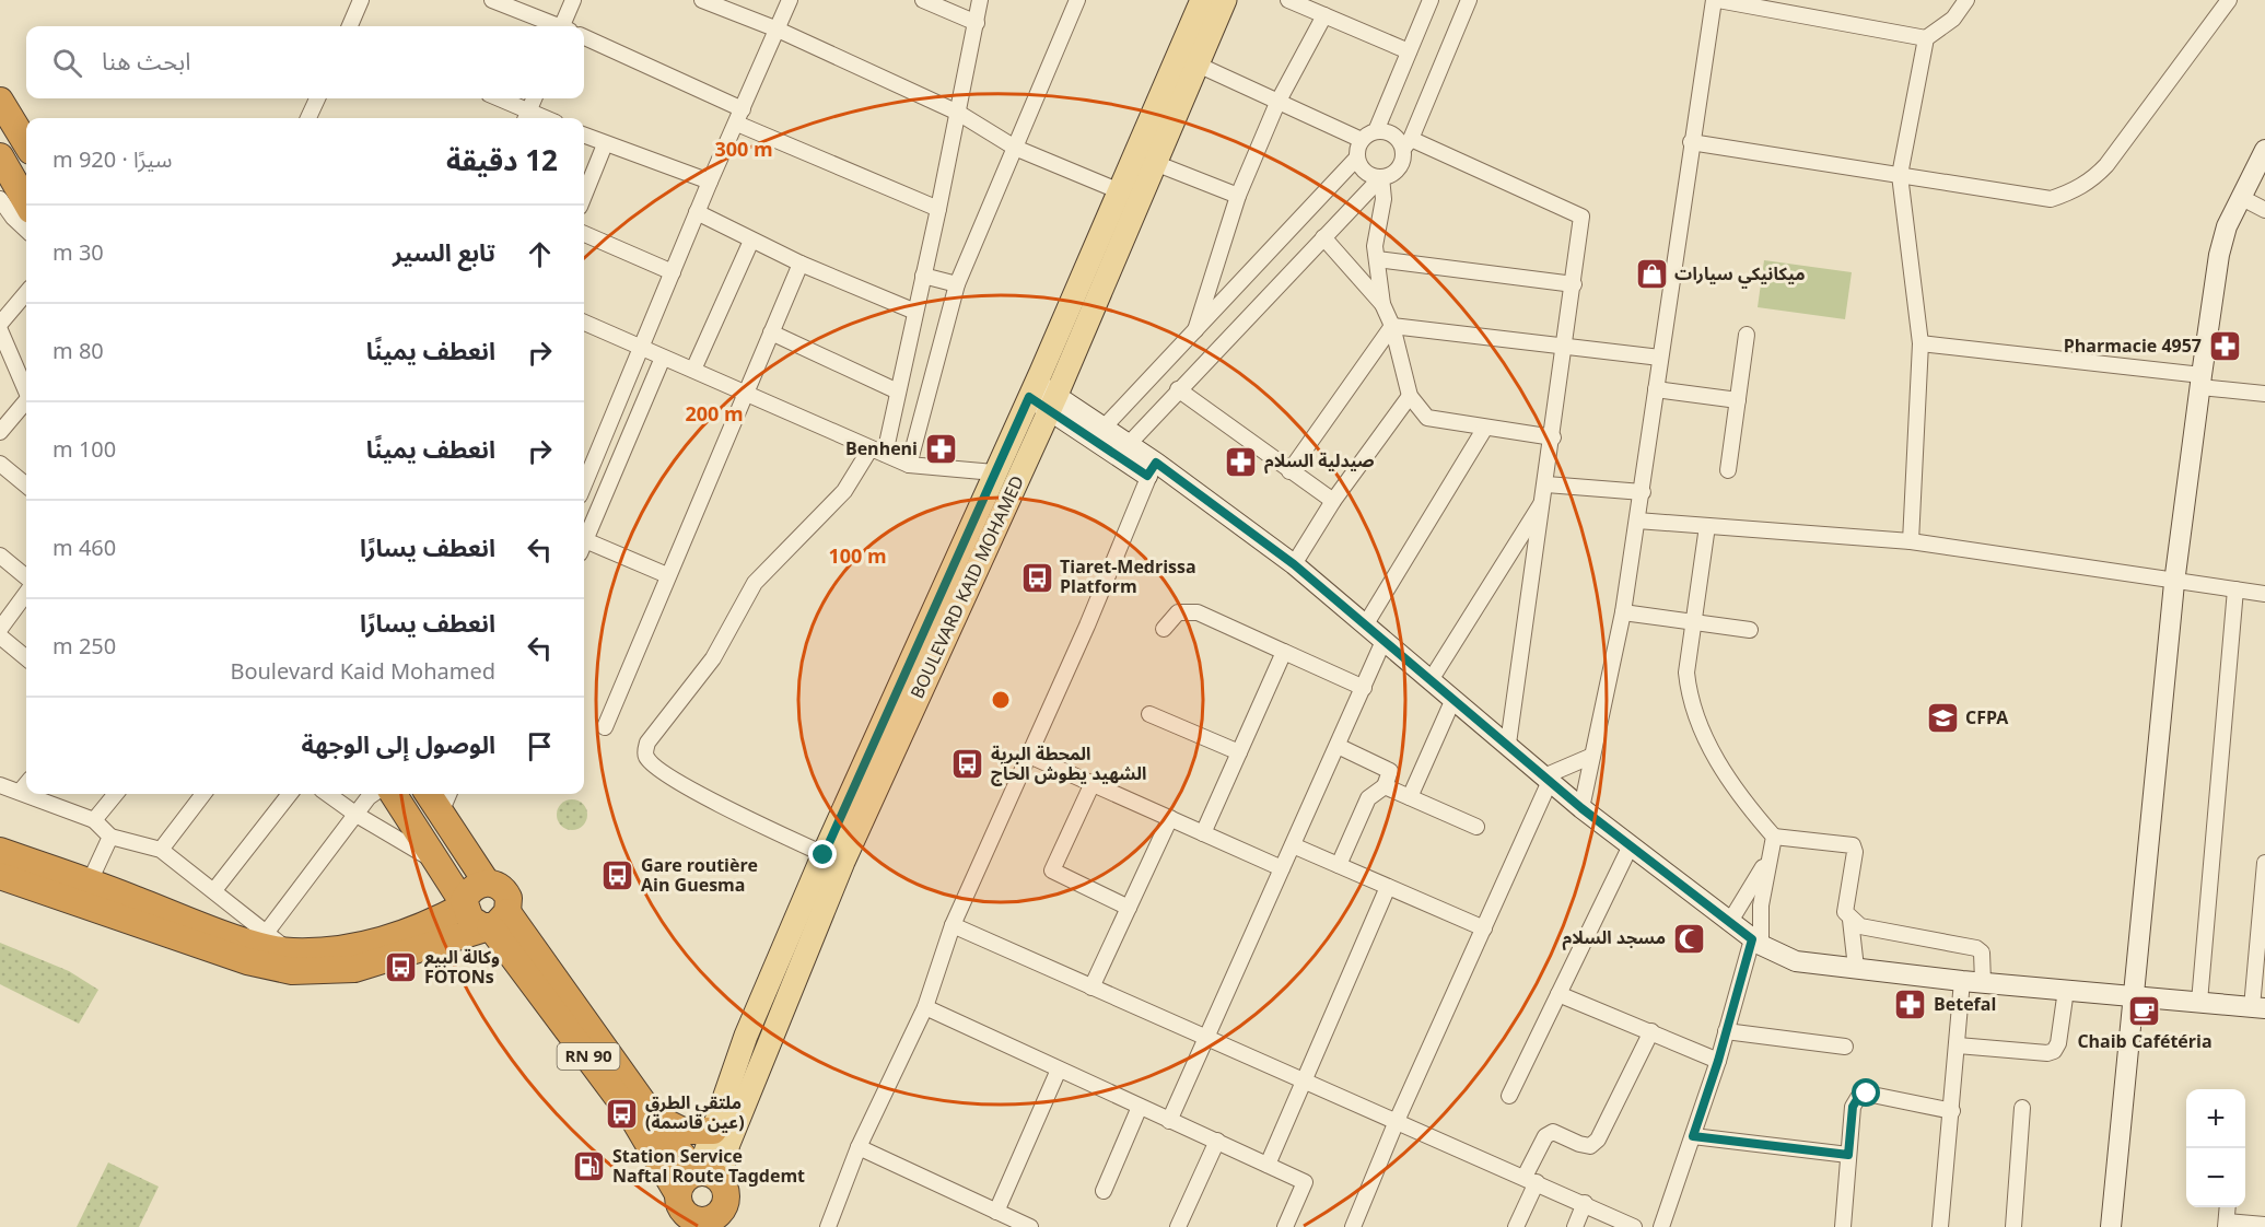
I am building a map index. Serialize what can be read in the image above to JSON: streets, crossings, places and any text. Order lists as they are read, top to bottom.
{
  "streets": {
    "highway": ["RN 90"],
    "main road": ["BOULEVARD KAID MOHAMED"]
  },
  "crossings": [
    ["BOULEVARD KAID MOHAMED", "RN 90"]
  ],
  "places": {
    "shop": ["ميكانيكي سيارات"],
    "pharmacy": [
      "Pharmacie 4957",
      "Benheni",
      "صيدلية السلام",
      "Betefal"
    ],
    "bus stop": [
      "Tiaret-Medrissa Platform",
      "المحطة البرية الشهيد يطوش الحاج",
      "Gare routière Ain Guesma",
      "وكالة البيع FOTONs",
      "ملتقى الطرق (عين قاسمة)"
    ],
    "school or university": ["CFPA"],
    "mosque": ["مسجد السلام"],
    "cafe": ["Chaib Cafétéria"],
    "fuel station": ["Station Service Naftal Route Tagdemt"]
  },
  "page": {
    "search": "ابحث هنا",
    "heading": ["12 دقيقة", "سيرًا · 920 m"],
    "list": [
      ["تابع السير", "30 m"],
      ["انعطف يمينًا", "80 m"],
      ["انعطف يمينًا", "100 m"],
      ["انعطف يسارًا", "460 m"],
      ["انعطف يسارًا", "Boulevard Kaid Mohamed", "250 m"],
      "الوصول إلى الوجهة"
    ],
    "map_buttons": ["+", "−"]
  },
  "rings": ["300 m", "200 m", "100 m"]
}
